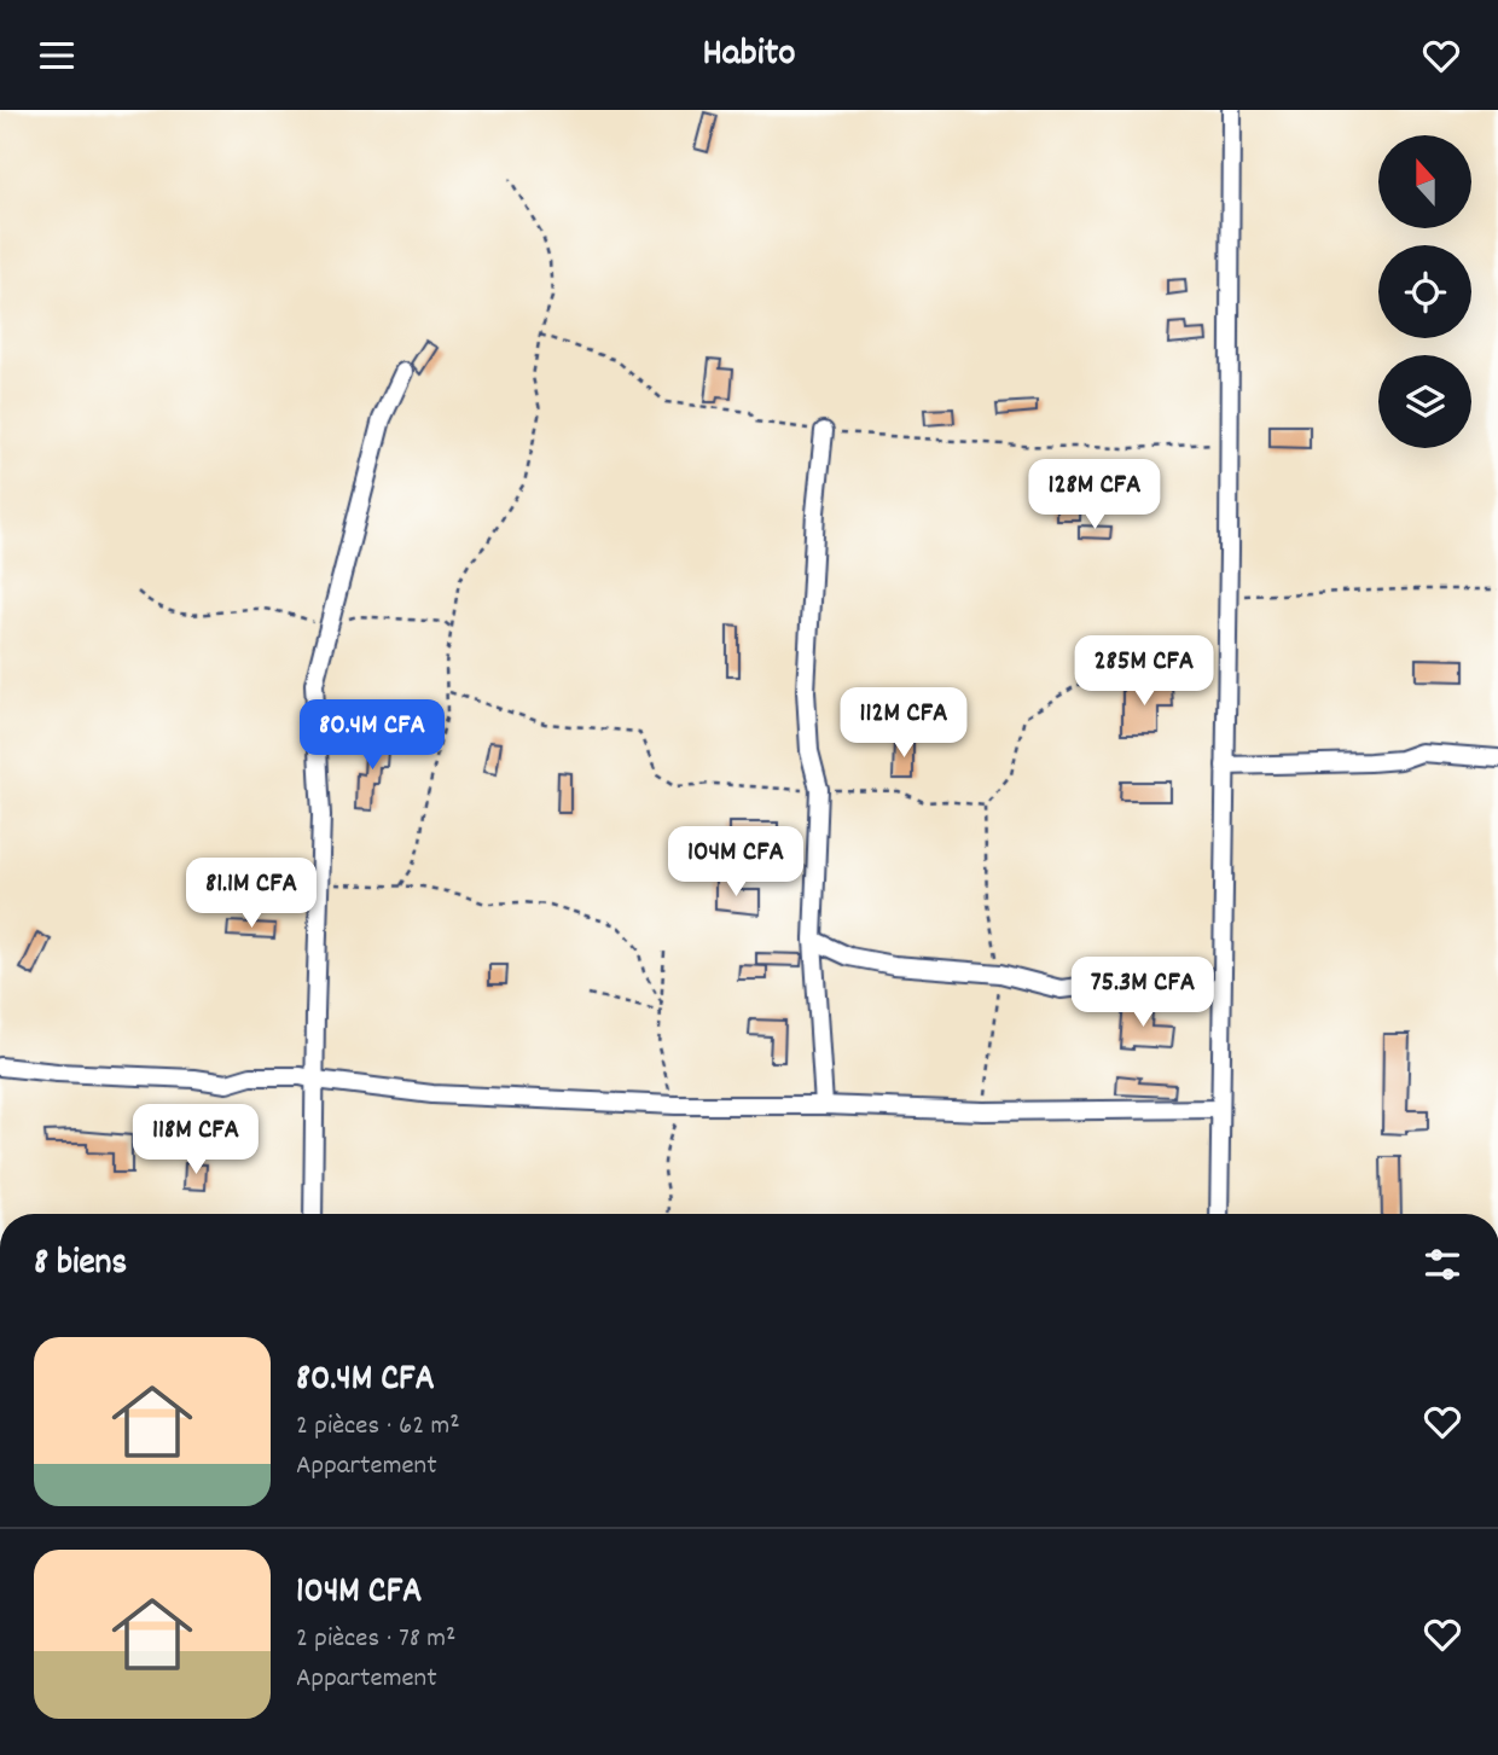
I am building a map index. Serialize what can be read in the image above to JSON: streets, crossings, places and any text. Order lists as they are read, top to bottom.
{
  "north": "top",
  "page": {
    "header": "Habito",
    "price": [
      "128M CFA",
      "285M CFA",
      "112M CFA",
      "80.4M CFA",
      "104M CFA",
      "81.1M CFA",
      "75.3M CFA",
      "118M CFA"
    ],
    "heading": "8 biens",
    "list": [
      {
        "name": "80.4M CFA",
        "note": "2 pièces · 62 m² · Appartement"
      },
      {
        "name": "104M CFA",
        "note": "2 pièces · 78 m² · Appartement"
      }
    ]
  }
}
